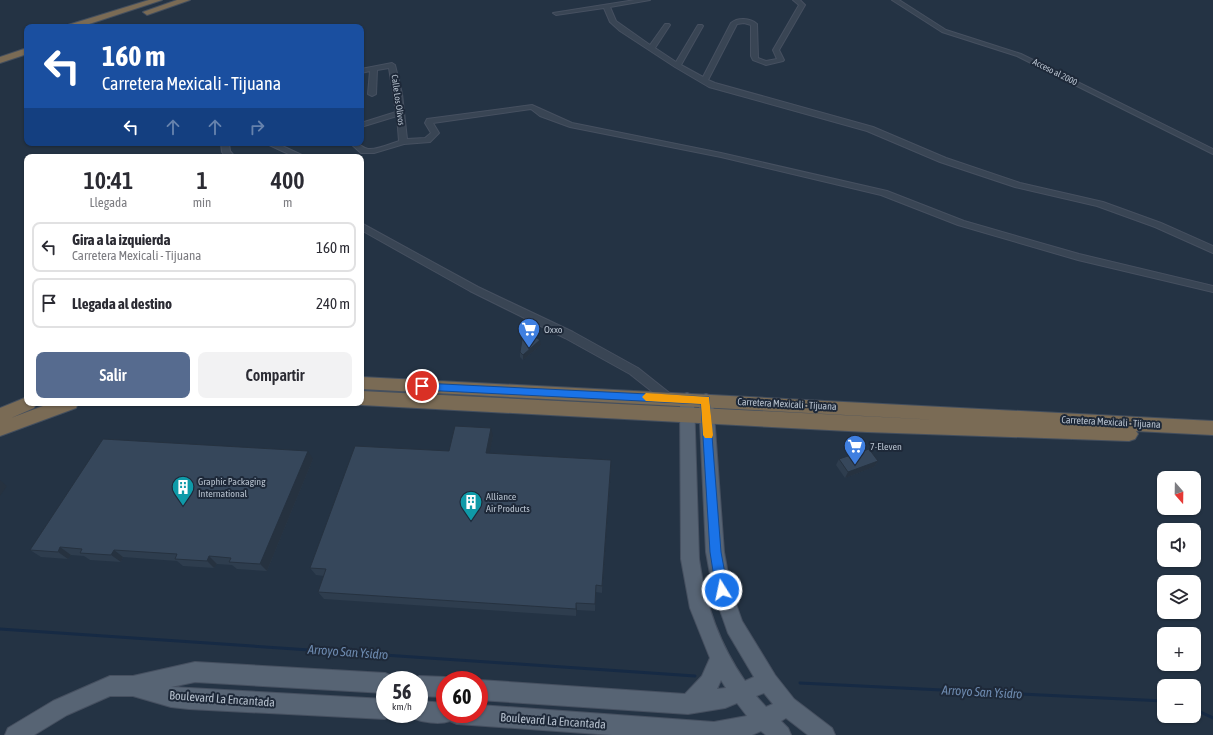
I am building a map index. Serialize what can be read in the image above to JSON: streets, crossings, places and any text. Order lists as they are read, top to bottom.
{
  "streets": {
    "highway": ["Carretera Mexicali - Tijuana"],
    "main road": ["Boulevard La Encantada"],
    "street": ["Acceso al 2000", "Calle Los Olivos"]
  },
  "water": ["Arroyo San Ysidro"],
  "places": {
    "supermarket": ["Oxxo", "7-Eleven"],
    "building": ["Graphic Packaging International", "Alliance Air Products"]
  },
  "north": "bottom",
  "page": {
    "turn": ["160 m", "Carretera Mexicali - Tijuana"],
    "eta": [
      "10:41",
      "Llegada",
      "1",
      "min",
      "400",
      "m"
    ],
    "list": [
      {
        "name": "Gira a la izquierda",
        "note": "Carretera Mexicali - Tijuana",
        "value": "160 m"
      },
      {
        "name": "Llegada al destino",
        "value": "240 m"
      }
    ],
    "buttons": ["Salir", "Compartir"],
    "map_buttons": ["+", "−"],
    "speed": "56 km/h",
    "limit": "60"
  }
}
